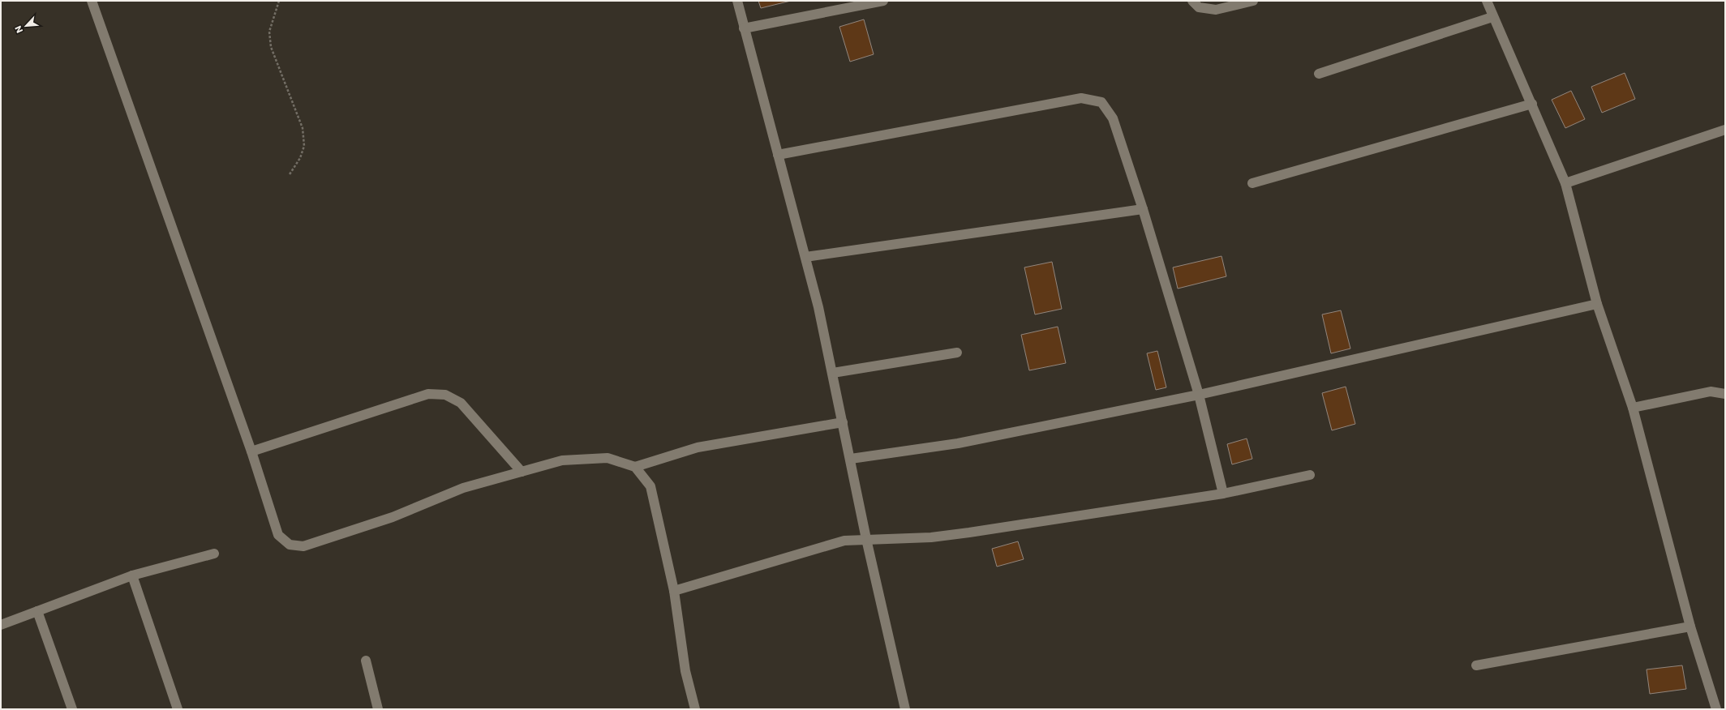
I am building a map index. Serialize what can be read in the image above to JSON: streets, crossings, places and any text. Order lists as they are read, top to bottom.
{
  "north": "bottom left"
}
